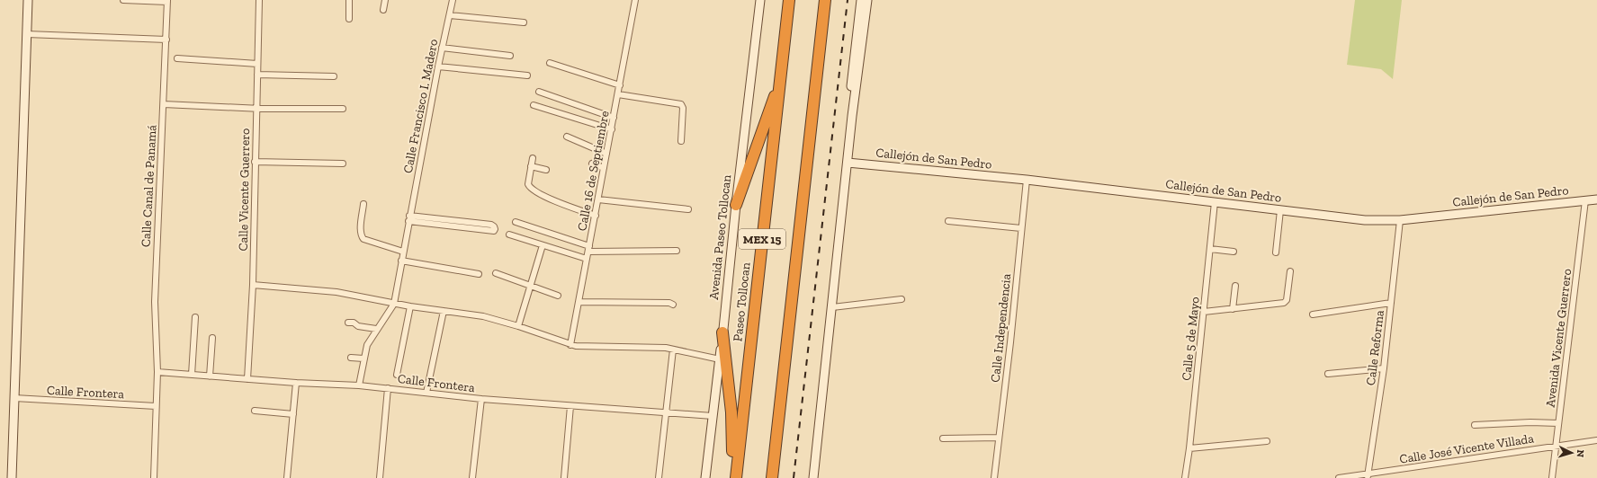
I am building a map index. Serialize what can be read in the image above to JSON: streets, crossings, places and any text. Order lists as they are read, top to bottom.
{
  "streets": {
    "highway": ["MEX 15", "Paseo Tollocan"],
    "main road": ["Callejón de San Pedro", "Avenida Paseo Tollocan"],
    "street": [
      "Calle Francisco I. Madero",
      "Calle 16 de Septiembre",
      "Calle Canal de Panamá",
      "Calle Vicente Guerrero",
      "Calle Independencia",
      "Avenida Vicente Guerrero",
      "Calle 5 de Mayo",
      "Calle Reforma",
      "Calle Frontera",
      "Calle José Vicente Villada"
    ]
  },
  "crossings": [
    ["Calle Francisco I. Madero", "Calle Frontera"],
    ["Callejón de San Pedro", "Calle Independencia"],
    ["Callejón de San Pedro", "Avenida Vicente Guerrero"],
    ["Callejón de San Pedro", "Calle 5 de Mayo"],
    ["Callejón de San Pedro", "Calle Reforma"],
    ["Calle Canal de Panamá", "Calle Frontera"],
    ["Calle Vicente Guerrero", "Calle Frontera"],
    ["Avenida Paseo Tollocan", "Calle Frontera"],
    ["Avenida Vicente Guerrero", "Calle José Vicente Villada"],
    ["Calle Reforma", "Calle José Vicente Villada"]
  ],
  "north": "right"
}
